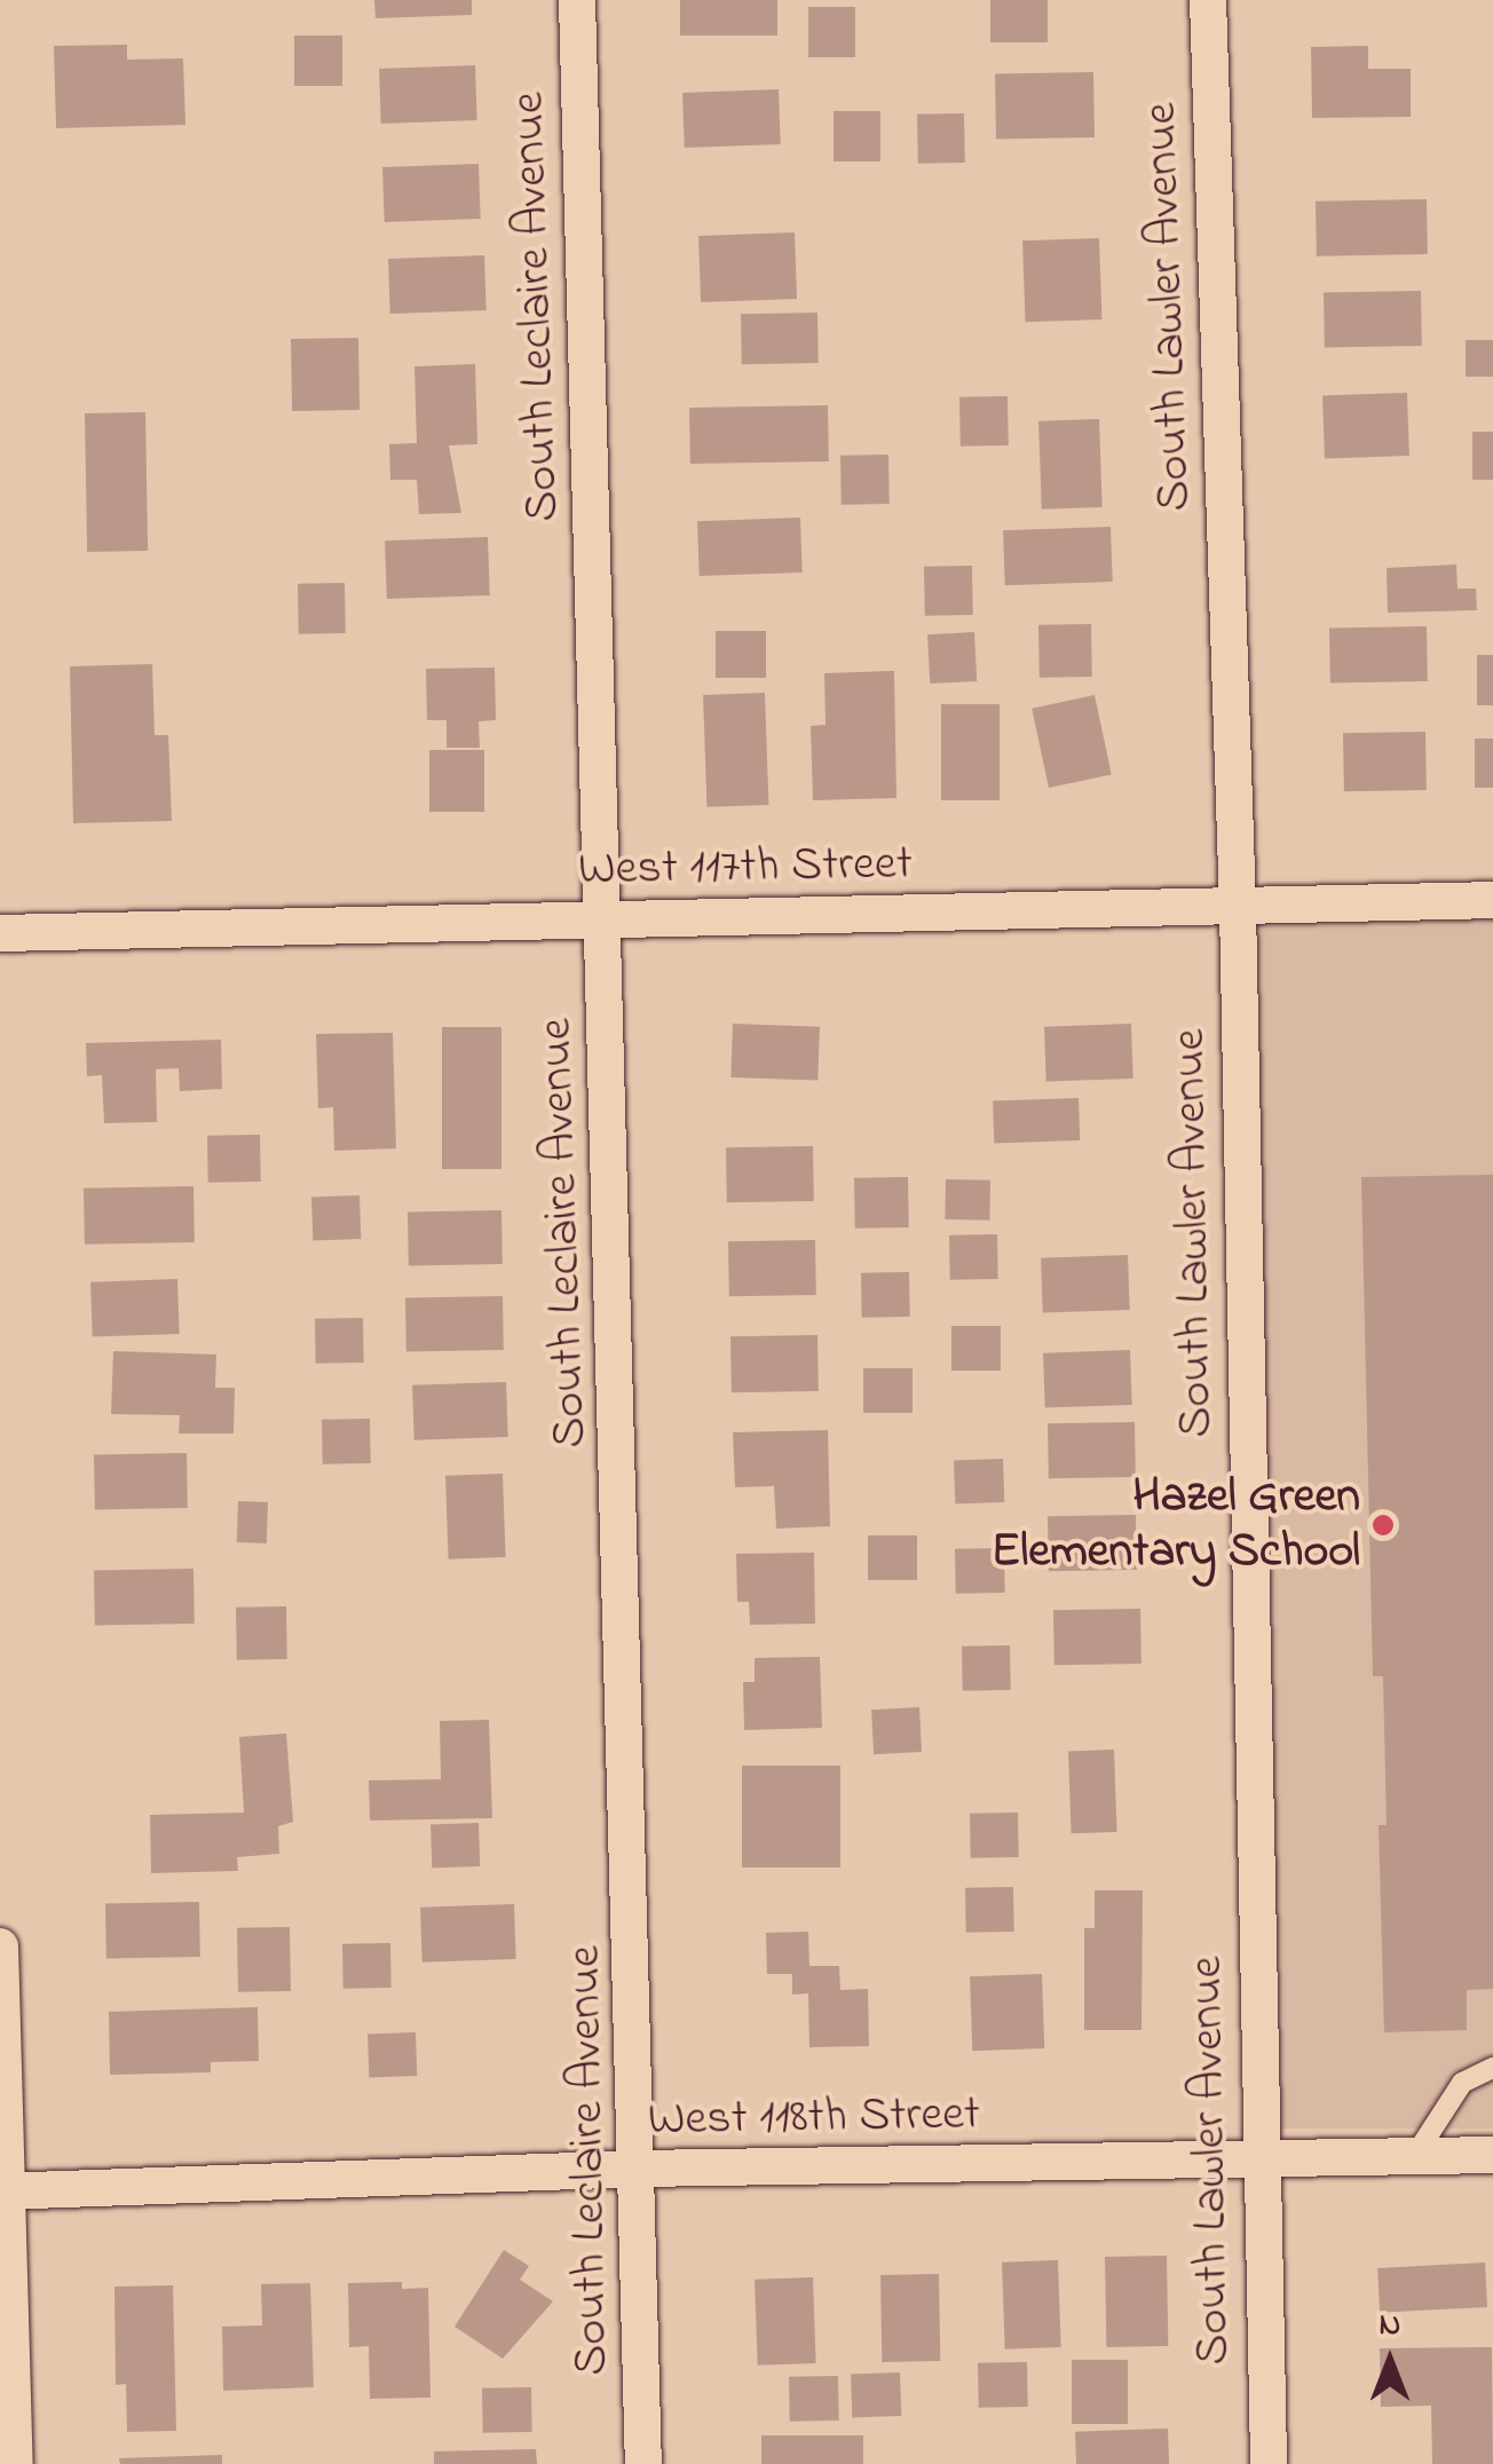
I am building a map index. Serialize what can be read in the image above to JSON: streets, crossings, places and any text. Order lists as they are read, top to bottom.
{
  "streets": {
    "street": [
      "South Leclaire Avenue",
      "South Lawler Avenue",
      "West 117th Street",
      "West 118th Street"
    ]
  },
  "crossings": [
    ["South Leclaire Avenue", "West 117th Street"],
    ["South Leclaire Avenue", "West 118th Street"],
    ["South Lawler Avenue", "West 117th Street"],
    ["South Lawler Avenue", "West 118th Street"]
  ],
  "places": ["Hazel Green Elementary School"],
  "north": "top"
}
